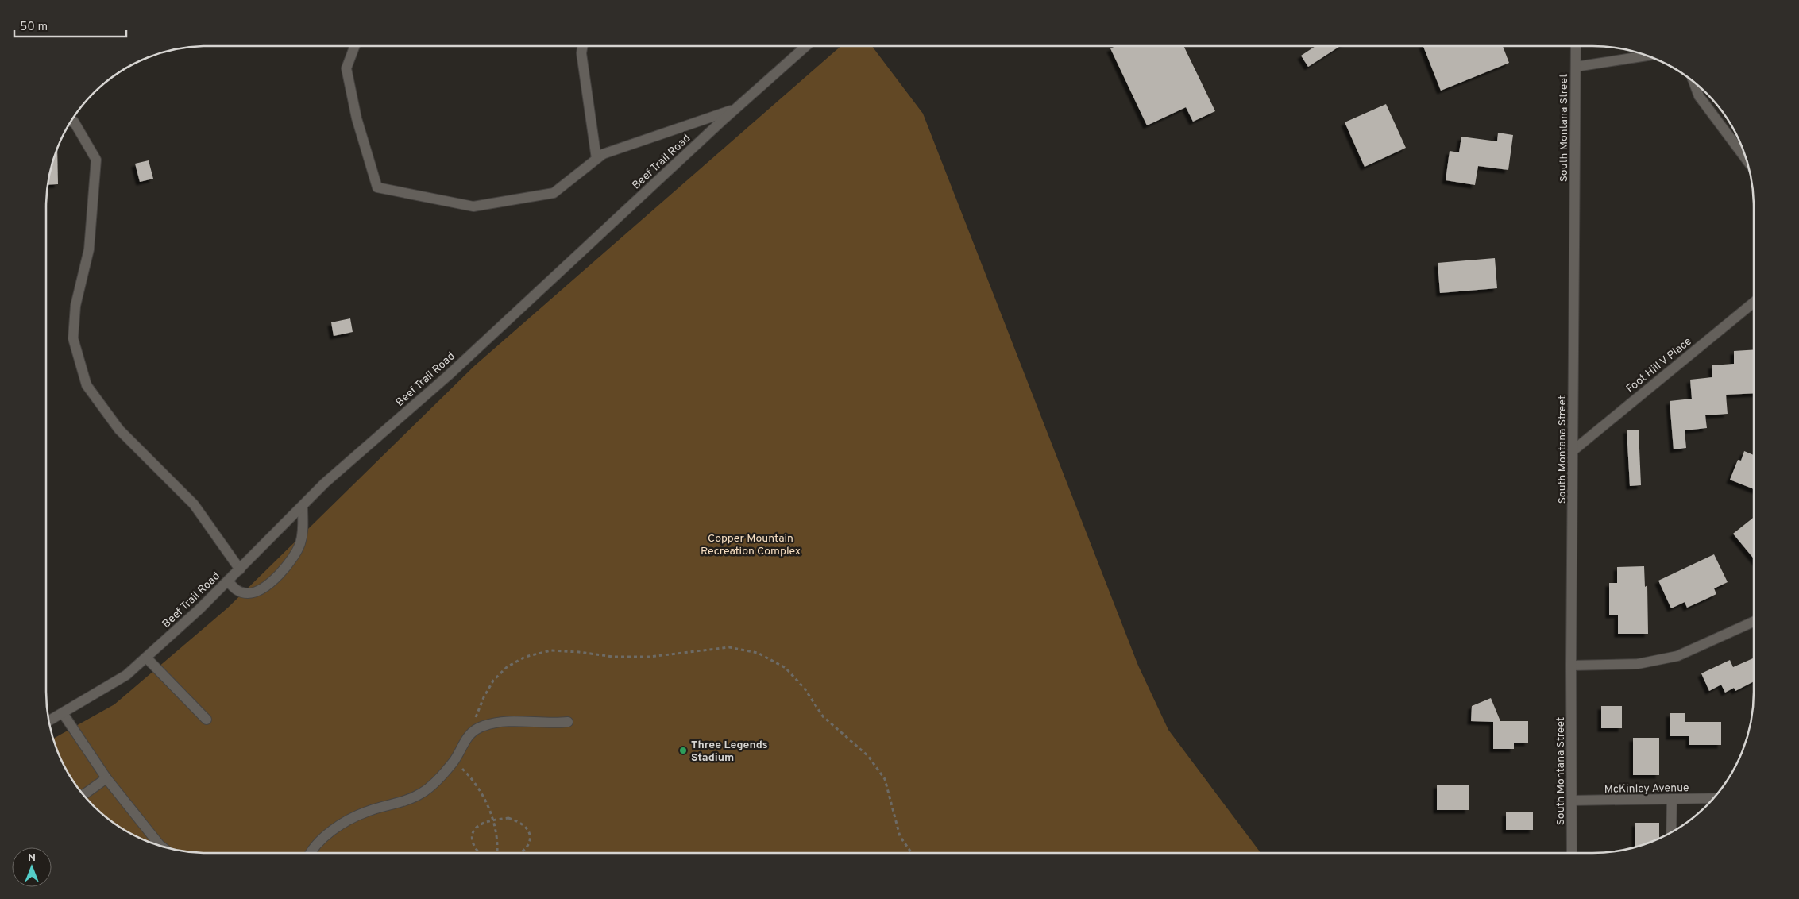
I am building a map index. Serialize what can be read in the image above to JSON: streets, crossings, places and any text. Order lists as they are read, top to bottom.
{
  "streets": {
    "street": [
      "South Montana Street",
      "Beef Trail Road",
      "Foot Hill V Place",
      "McKinley Avenue"
    ]
  },
  "crossings": [
    ["South Montana Street", "Foot Hill V Place"],
    ["South Montana Street", "McKinley Avenue"]
  ],
  "parks": ["Copper Mountain Recreation Complex"],
  "places": ["Three Legends Stadium"],
  "scale_bar": "50 m",
  "north": "top"
}
